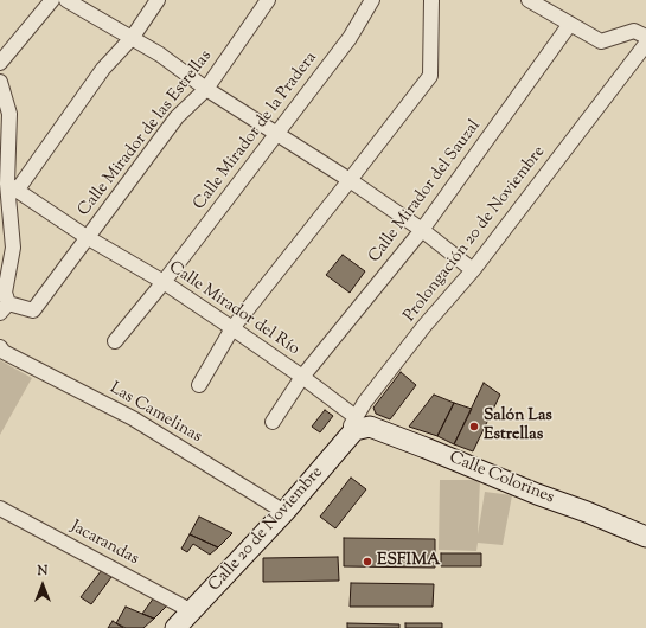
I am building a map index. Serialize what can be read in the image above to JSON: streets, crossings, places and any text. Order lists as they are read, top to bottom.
{
  "streets": {
    "main road": ["Calle Colorines", "Calle 20 de Noviembre"],
    "street": [
      "Calle Mirador de la Pradera",
      "Calle Mirador de las Estrellas",
      "Calle Mirador del Sauzal",
      "Prolongación 20 de Noviembre",
      "Calle Mirador del Río",
      "Las Camelinas",
      "Jacarandas"
    ]
  },
  "crossings": [
    ["Calle Mirador de la Pradera", "Calle Mirador del Río"],
    ["Calle Mirador de las Estrellas", "Calle Mirador del Río"],
    ["Calle Mirador del Sauzal", "Calle Mirador del Río"],
    ["Prolongación 20 de Noviembre", "Calle Mirador del Río"],
    ["Prolongación 20 de Noviembre", "Calle Colorines"],
    ["Prolongación 20 de Noviembre", "Calle 20 de Noviembre"],
    ["Calle Mirador del Río", "Calle Colorines"],
    ["Calle Mirador del Río", "Calle 20 de Noviembre"],
    ["Las Camelinas", "Calle 20 de Noviembre"],
    ["Calle Colorines", "Calle 20 de Noviembre"],
    ["Calle 20 de Noviembre", "Jacarandas"]
  ],
  "places": ["Salón Las Estrellas", "ESFIMA"],
  "north": "top"
}
